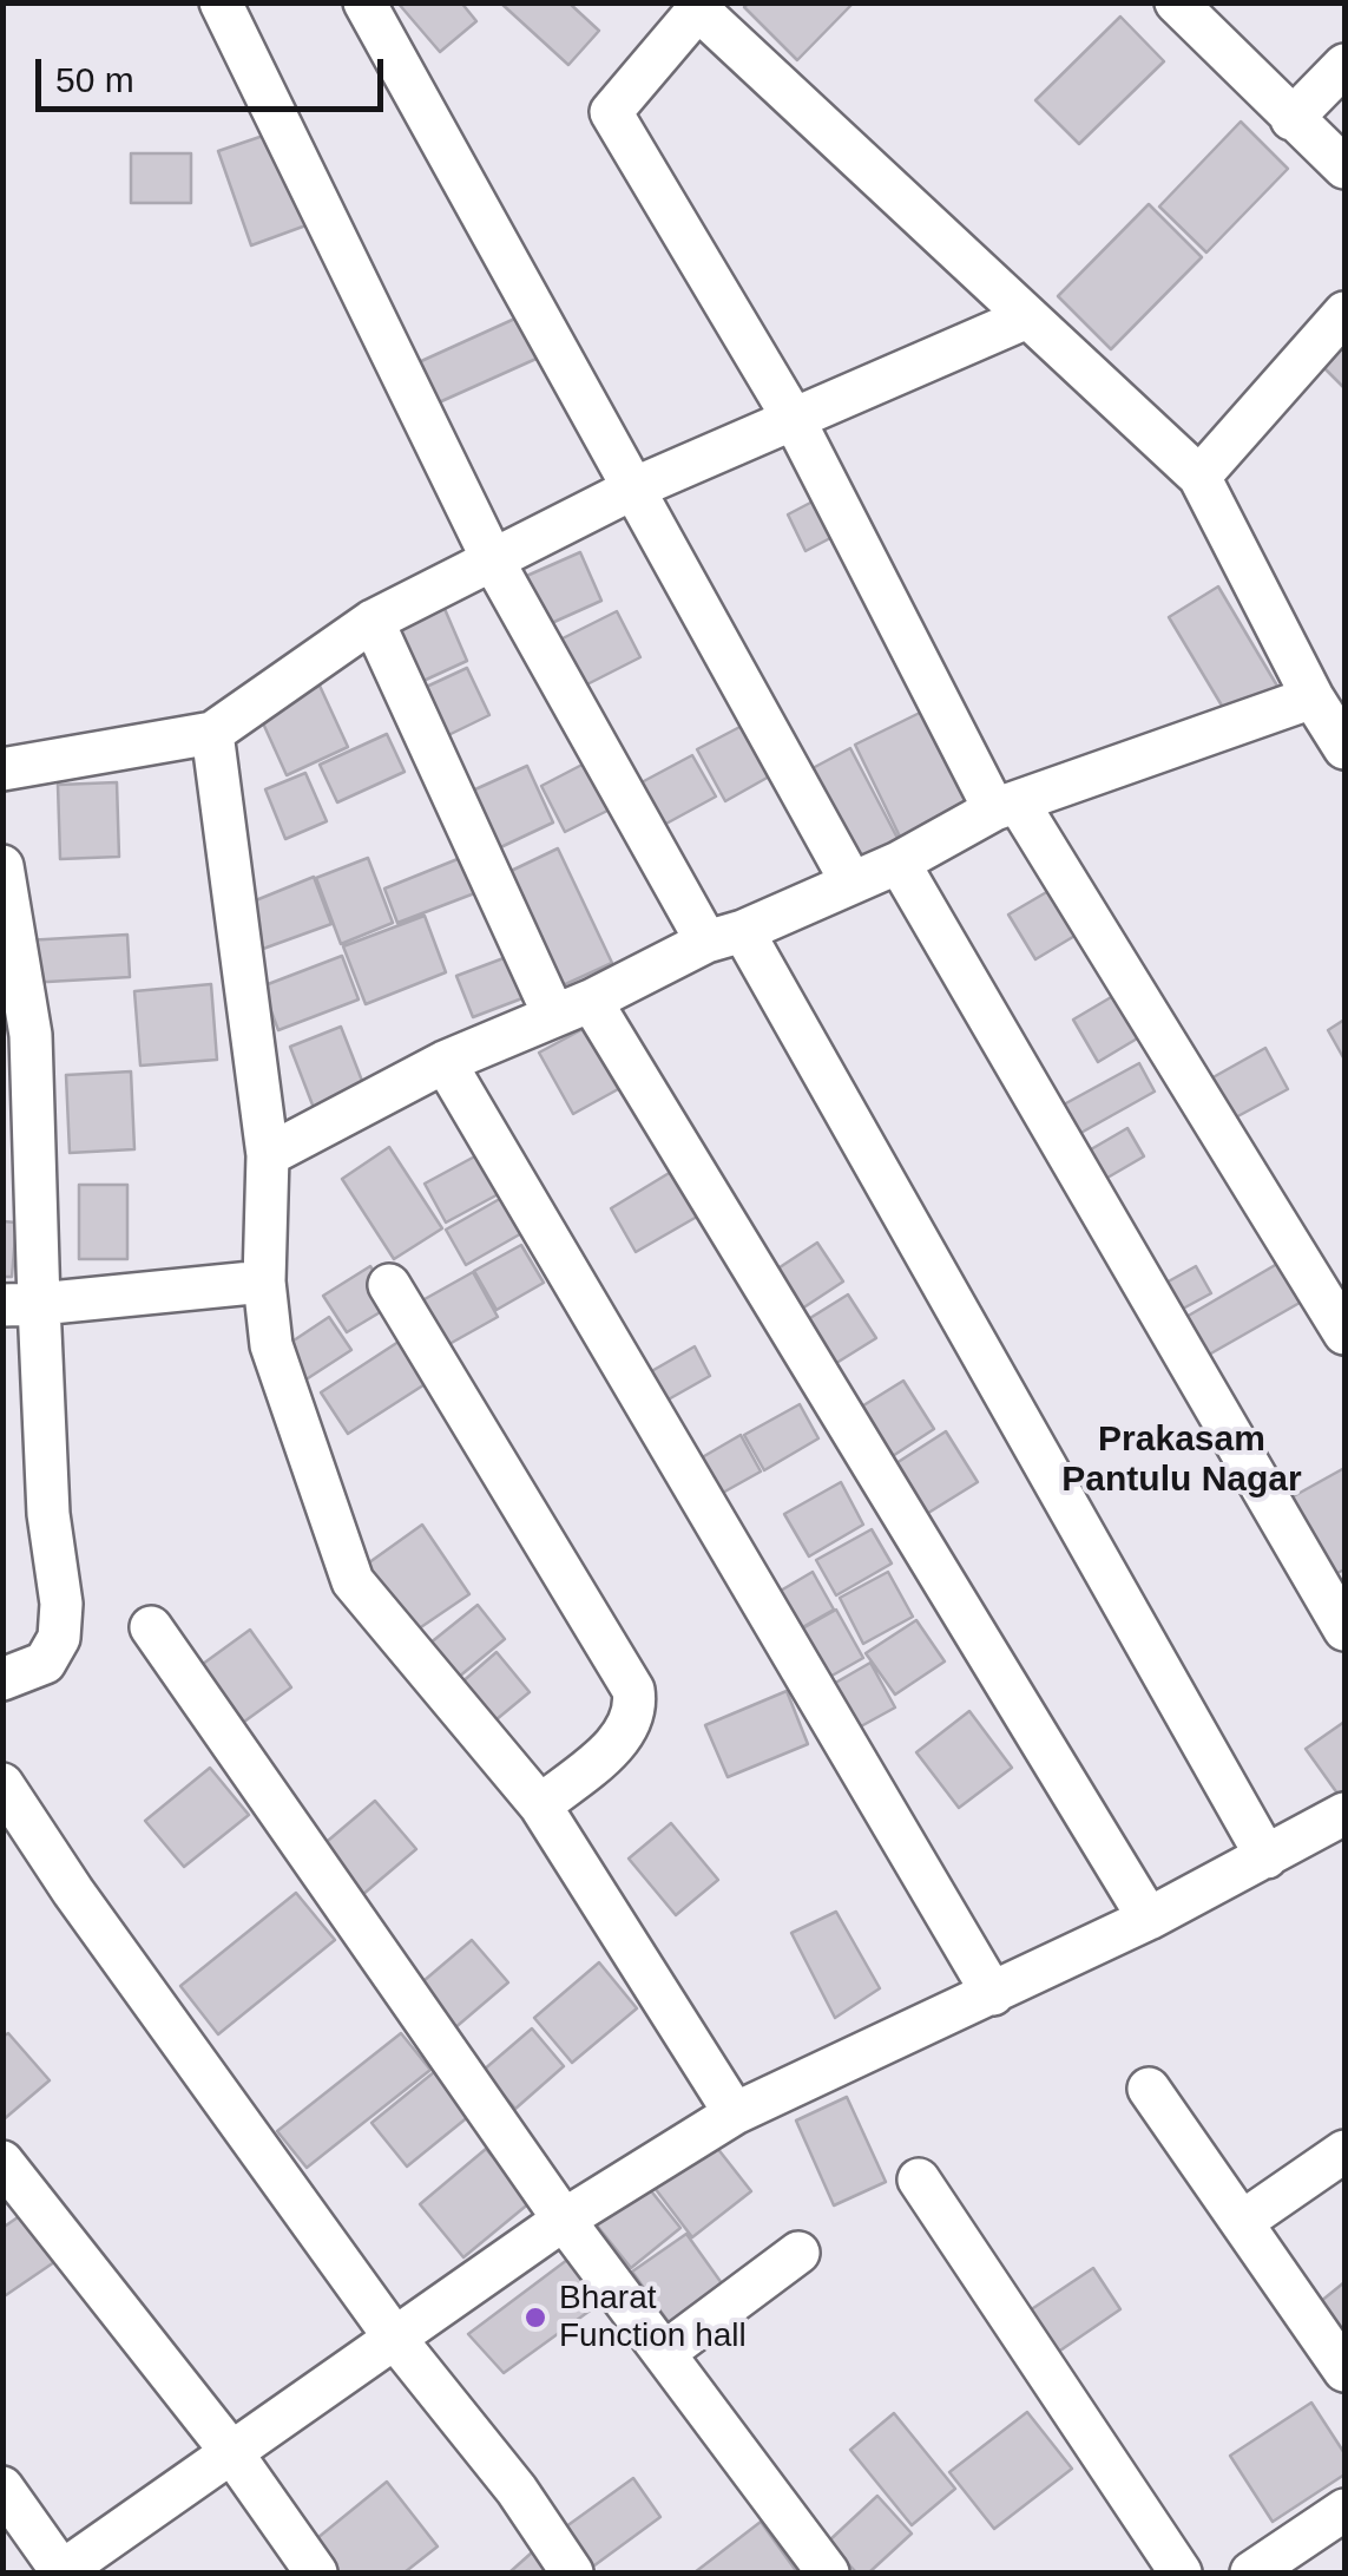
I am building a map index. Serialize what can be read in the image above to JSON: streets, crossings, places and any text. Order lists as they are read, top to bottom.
{
  "districts": ["Prakasam Pantulu Nagar"],
  "places": ["Bharat Function hall"],
  "scale_bar": "50 m"
}
